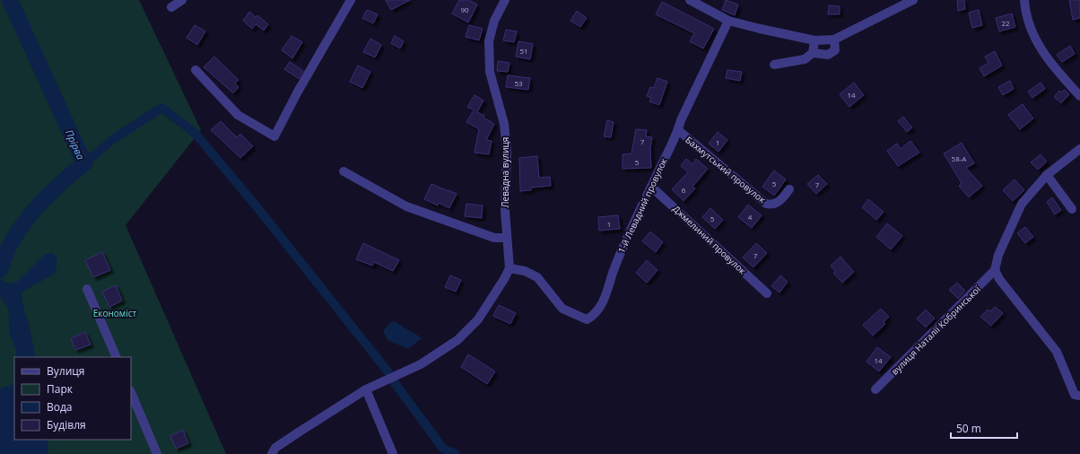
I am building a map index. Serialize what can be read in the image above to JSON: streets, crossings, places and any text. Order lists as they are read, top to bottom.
{
  "streets": {
    "street": [
      "Бахмутський провулок",
      "Левадна вулиця",
      "1-й Левадний провулок",
      "Джмелиний провулок",
      "вулиця Наталії Кобринської"
    ]
  },
  "crossings": [
    ["Бахмутський провулок", "1-й Левадний провулок"],
    ["Левадна вулиця", "1-й Левадний провулок"],
    ["1-й Левадний провулок", "Джмелиний провулок"]
  ],
  "water": ["Прірва"],
  "parks": ["Економіст"],
  "house_numbers": [
    "90",
    "22",
    "51",
    "53",
    "14",
    "7",
    "1",
    "58-А",
    "5",
    "5",
    "7",
    "6",
    "4",
    "5",
    "1",
    "7",
    "14"
  ],
  "legend": [
    "Вулиця",
    "Парк",
    "Вода",
    "Будівля"
  ],
  "scale_bar": "50 m"
}
